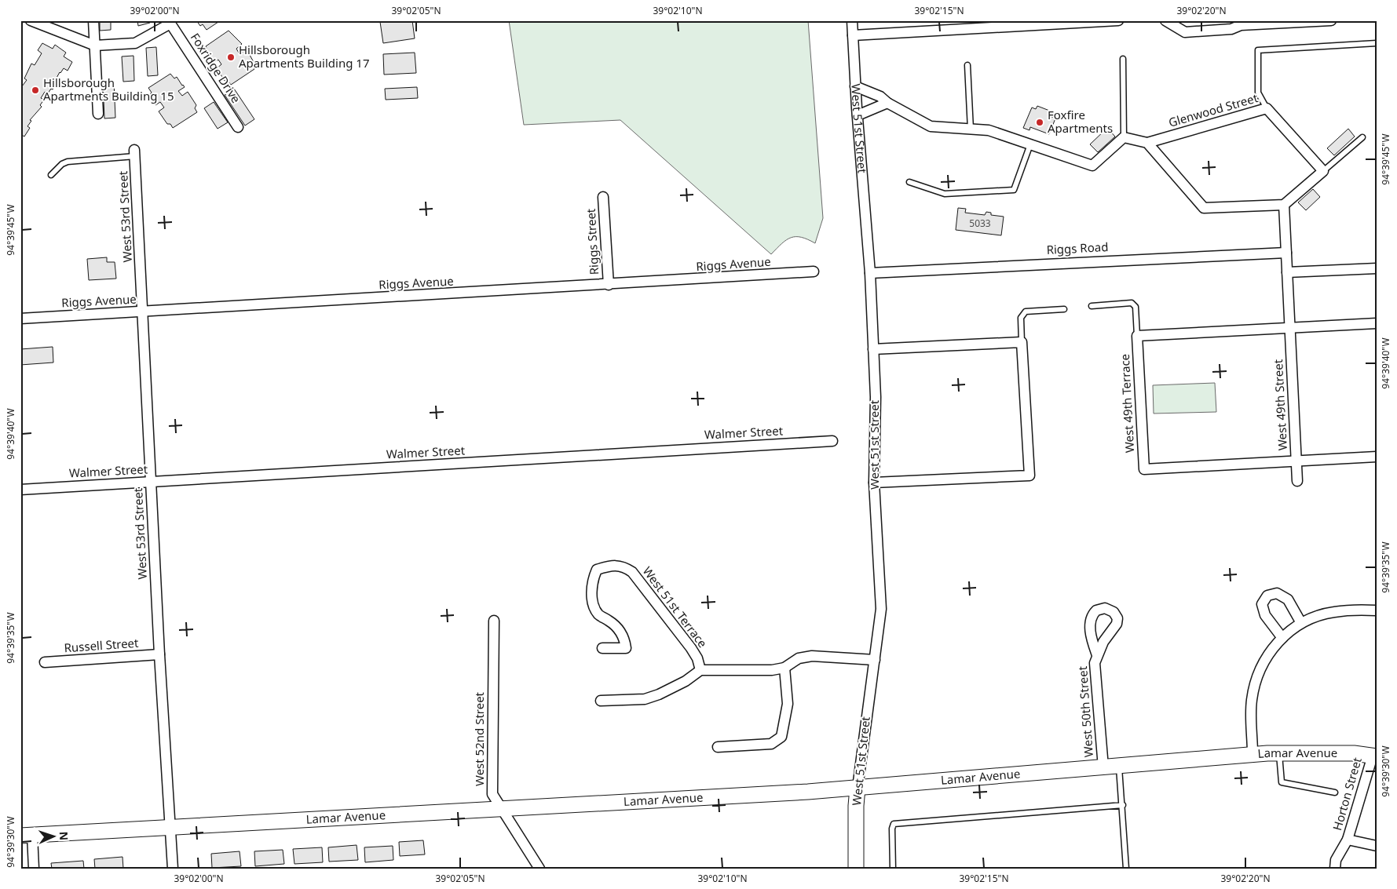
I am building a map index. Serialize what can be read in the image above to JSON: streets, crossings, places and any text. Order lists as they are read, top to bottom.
{
  "streets": {
    "street": [
      "Foxridge Drive",
      "Glenwood Street",
      "West 51st Street",
      "West 53rd Street",
      "Riggs Street",
      "Riggs Road",
      "Riggs Avenue",
      "West 49th Terrace",
      "West 49th Street",
      "Walmer Street",
      "West 51st Terrace",
      "Russell Street",
      "West 50th Street",
      "West 52nd Street",
      "Lamar Avenue",
      "Horton Street"
    ]
  },
  "crossings": [
    ["West 51st Street", "Riggs Road"],
    ["West 51st Street", "Lamar Avenue"],
    ["West 53rd Street", "Riggs Avenue"],
    ["West 53rd Street", "Walmer Street"],
    ["West 53rd Street", "Russell Street"],
    ["West 53rd Street", "Lamar Avenue"],
    ["Riggs Street", "Riggs Avenue"],
    ["Riggs Road", "West 49th Street"],
    ["West 49th Terrace", "West 49th Street"],
    ["West 50th Street", "Lamar Avenue"],
    ["West 52nd Street", "Lamar Avenue"],
    ["Lamar Avenue", "Horton Street"]
  ],
  "places": ["Hillsborough Apartments Building 17", "Hillsborough Apartments Building 15", "Foxfire Apartments"],
  "house_numbers": ["5033"],
  "north": "right",
  "coordinates": [
    "39°02'00\"N",
    "39°02'05\"N",
    "39°02'10\"N",
    "39°02'15\"N",
    "39°02'20\"N",
    "94°39'45\"W",
    "94°39'40\"W",
    "94°39'35\"W",
    "94°39'30\"W"
  ]
}
